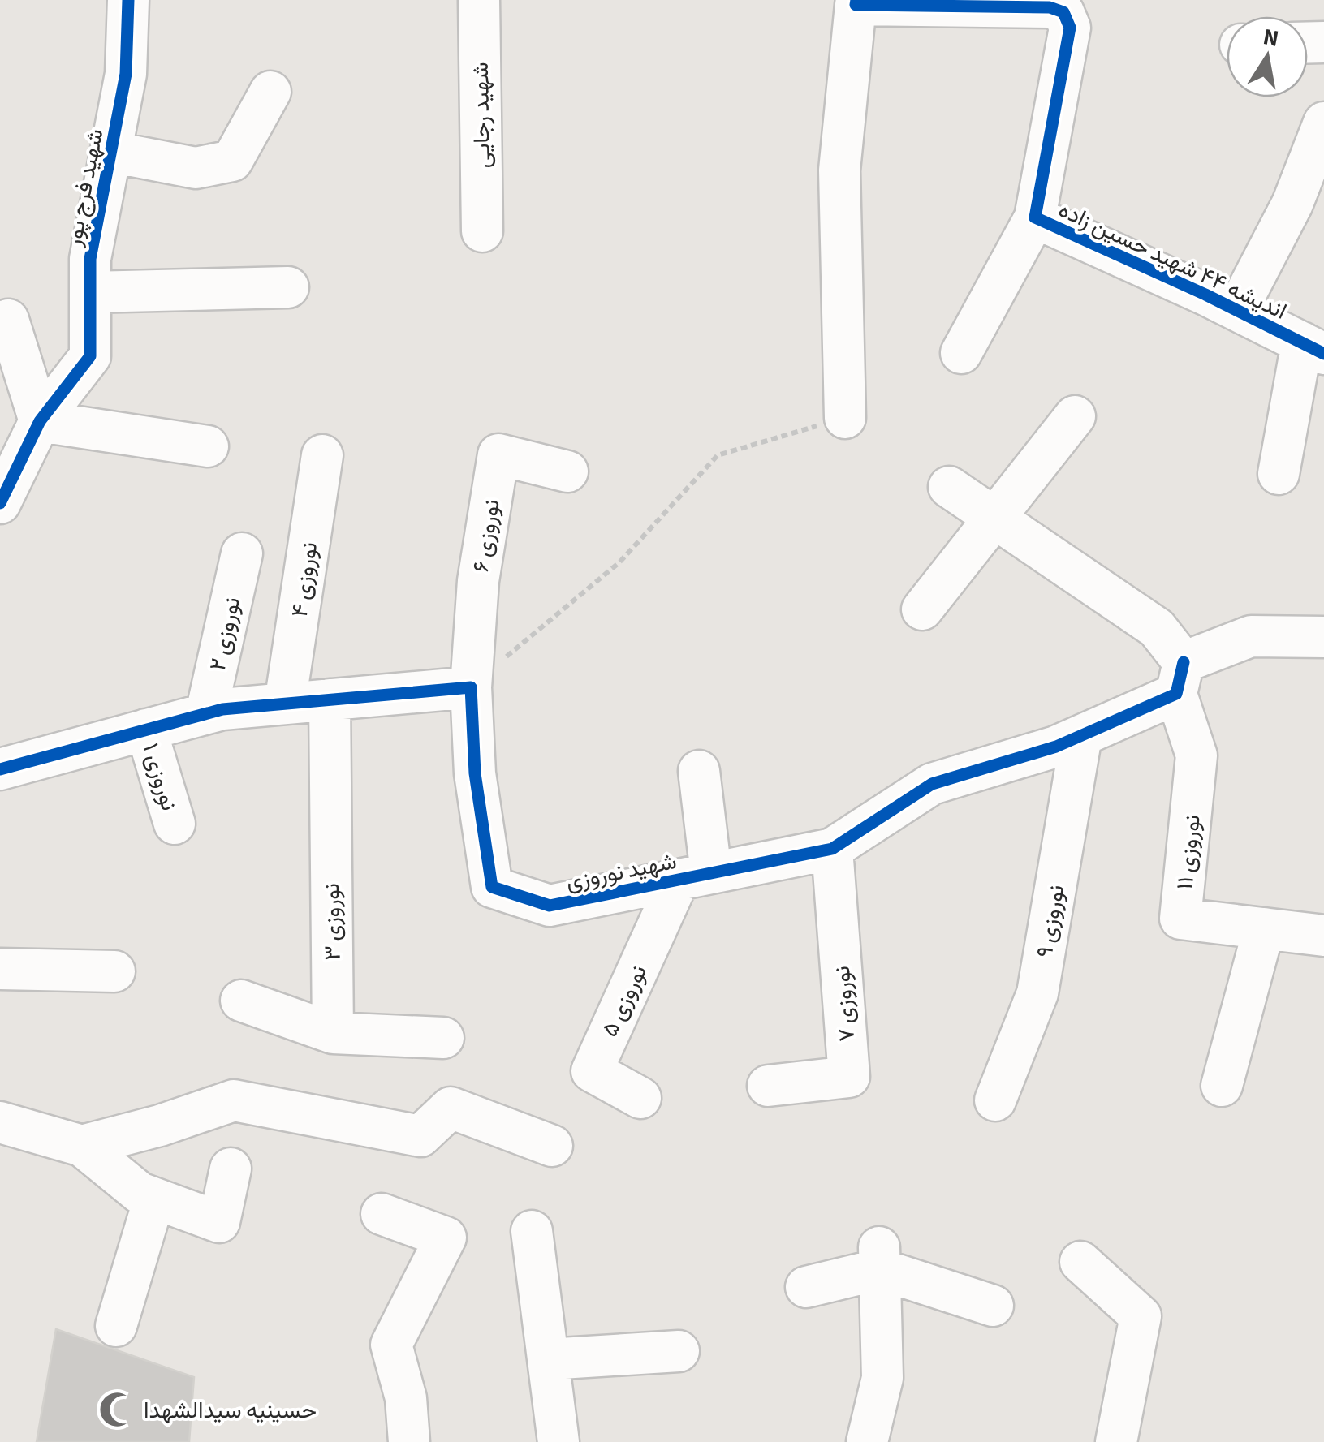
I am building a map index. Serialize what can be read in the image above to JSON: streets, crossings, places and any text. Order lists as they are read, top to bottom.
{
  "streets": {
    "street": [
      "شهید رجایی",
      "شهید فرج پور",
      "اندیشه ۴۴ شهید حسین زاده",
      "نوروزی ۶",
      "نوروزی ۴",
      "نوروزی ۲",
      "نوروزی ۱",
      "نوروزی ۱۱",
      "شهید نوروزی",
      "نوروزی ۹",
      "نوروزی ۳",
      "نوروزی ۵",
      "نوروزی ۷"
    ]
  },
  "crossings": [
    ["نوروزی ۶", "شهید نوروزی"],
    ["نوروزی ۱۱", "شهید نوروزی"],
    ["شهید نوروزی", "نوروزی ۹"],
    ["شهید نوروزی", "نوروزی ۵"],
    ["شهید نوروزی", "نوروزی ۷"]
  ],
  "places": {
    "mosque": ["حسینیه سیدالشهدا"]
  },
  "north": "top"
}
